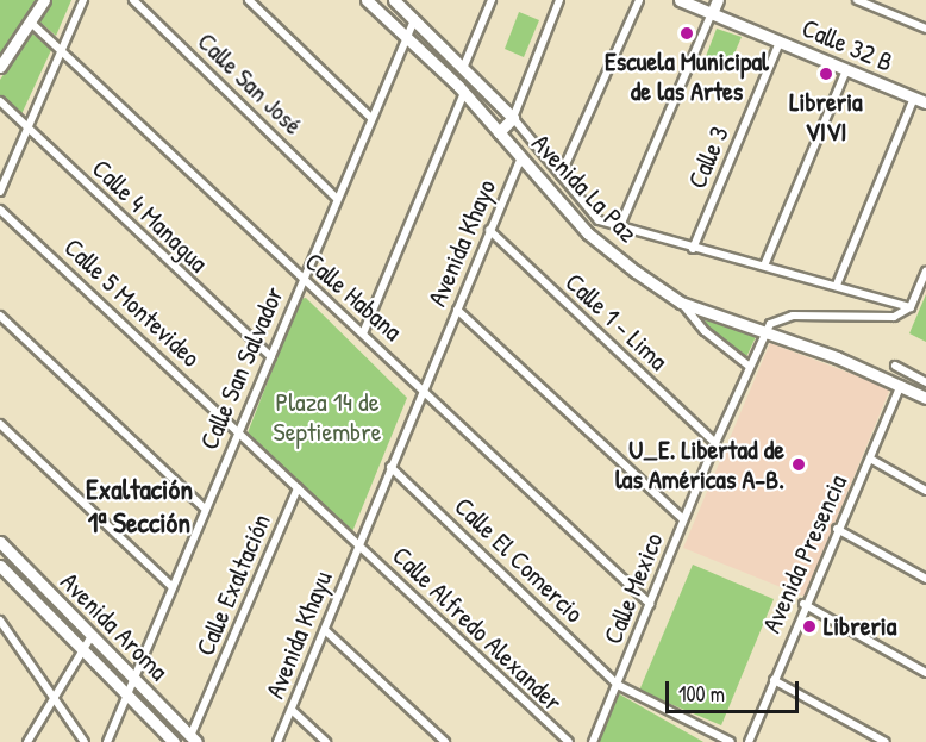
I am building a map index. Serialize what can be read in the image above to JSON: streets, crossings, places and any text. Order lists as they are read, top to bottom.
{
  "streets": {
    "main road": ["Calle 32 B", "Avenida La Paz", "Avenida Aroma"],
    "street": [
      "Calle San José",
      "Calle 3",
      "Calle 4 Managua",
      "Avenida Khayo",
      "Calle Habana",
      "Calle 5 Montevideo",
      "Calle 1 - Lima",
      "Calle San Salvador",
      "Avenida Presencia",
      "Calle El Comercio",
      "Calle Exaltación",
      "Calle Mexico",
      "Calle Alfredo Alexander",
      "Avenida Khayu"
    ]
  },
  "crossings": [
    ["Calle 32 B", "Calle 3"],
    ["Calle San José", "Calle San Salvador"],
    ["Calle 3", "Avenida La Paz"],
    ["Avenida La Paz", "Avenida Khayo"],
    ["Avenida La Paz", "Calle San Salvador"],
    ["Avenida La Paz", "Avenida Presencia"],
    ["Avenida La Paz", "Calle Mexico"],
    ["Calle 4 Managua", "Calle San Salvador"],
    ["Avenida Khayo", "Calle Habana"],
    ["Avenida Khayo", "Calle 5 Montevideo"],
    ["Avenida Khayo", "Calle 1 - Lima"],
    ["Avenida Khayo", "Calle El Comercio"],
    ["Avenida Khayo", "Calle Alfredo Alexander"],
    ["Avenida Khayo", "Avenida Khayu"],
    ["Calle Habana", "Calle San Salvador"],
    ["Calle Habana", "Calle Mexico"],
    ["Calle 5 Montevideo", "Calle San Salvador"],
    ["Calle 5 Montevideo", "Calle Exaltación"],
    ["Calle 5 Montevideo", "Calle Alfredo Alexander"],
    ["Calle 5 Montevideo", "Avenida Khayu"],
    ["Calle 1 - Lima", "Calle Mexico"],
    ["Calle San Salvador", "Avenida Aroma"],
    ["Calle El Comercio", "Calle Mexico"],
    ["Calle Exaltación", "Avenida Aroma"],
    ["Calle Alfredo Alexander", "Avenida Khayu"]
  ],
  "districts": ["Exaltación 1ª Sección"],
  "parks": ["Plaza 14 de Septiembre"],
  "places": [
    "Escuela Municipal de las Artes",
    "Libreria VIVI",
    "U_E. Libertad de las Américas A-B.",
    "Libreria"
  ],
  "scale_bar": "100 m"
}
